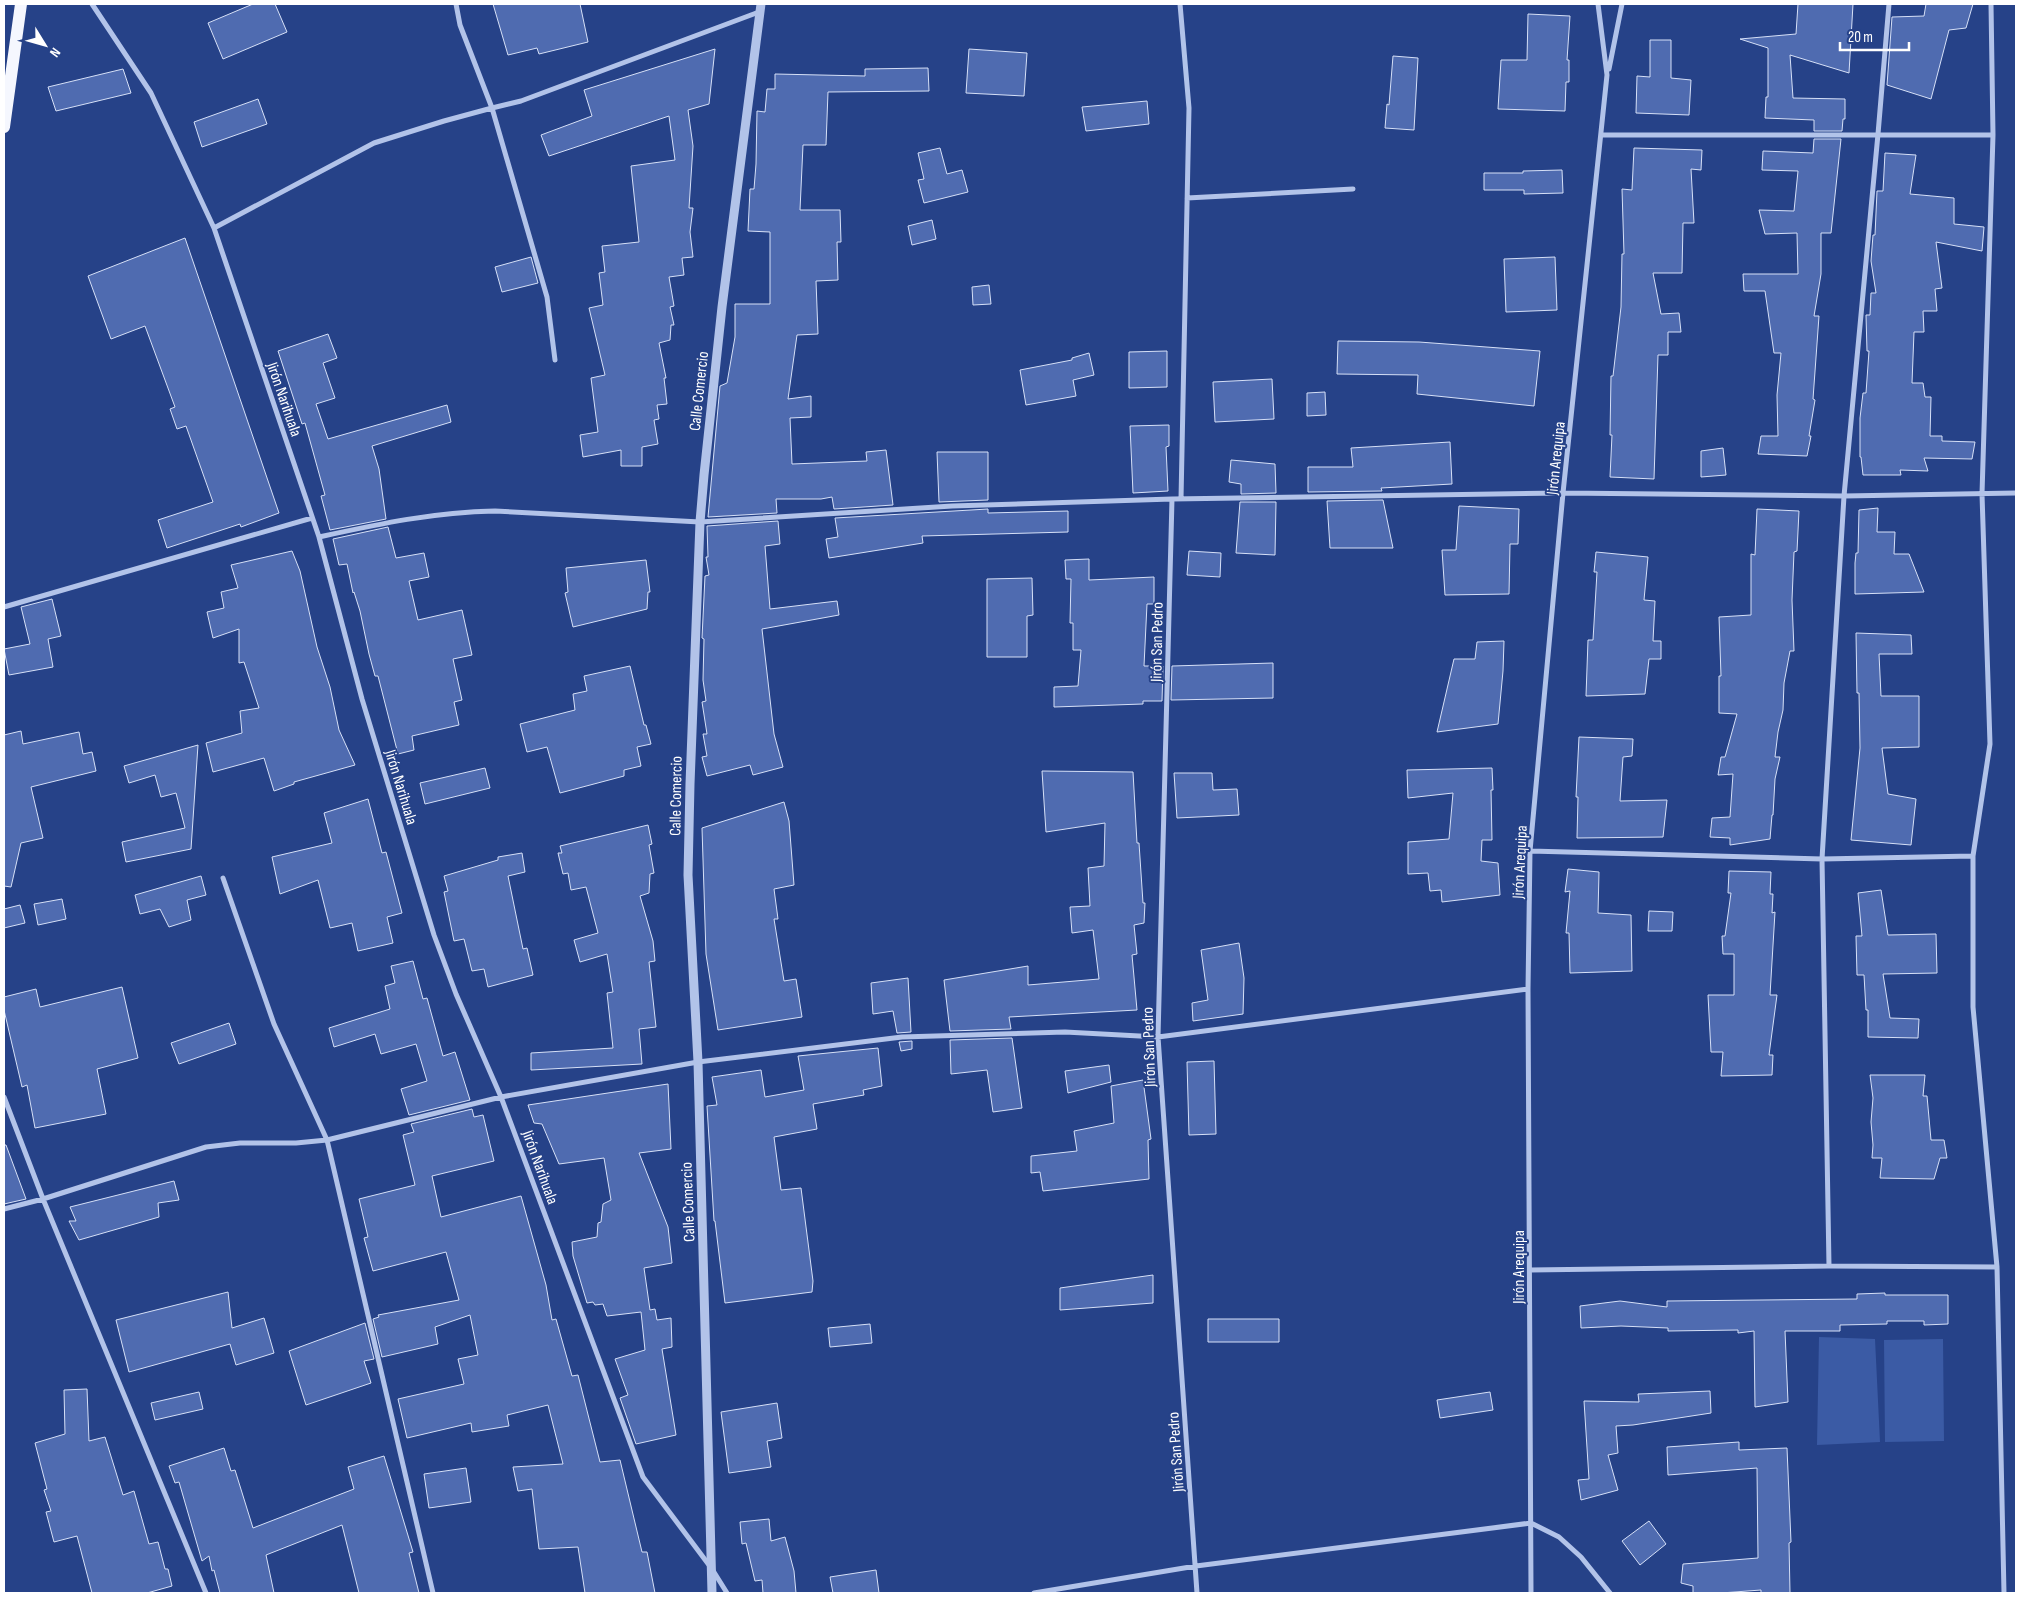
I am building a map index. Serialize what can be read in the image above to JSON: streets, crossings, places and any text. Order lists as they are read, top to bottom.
{
  "streets": {
    "street": [
      "Calle Comercio",
      "Jirón Narihuala",
      "Jirón Arequipa",
      "Jirón San Pedro"
    ]
  },
  "crossings": [
    ["Calle Comercio", "Jirón Narihuala"]
  ],
  "scale_bar": "20 m",
  "north": "bottom right"
}
